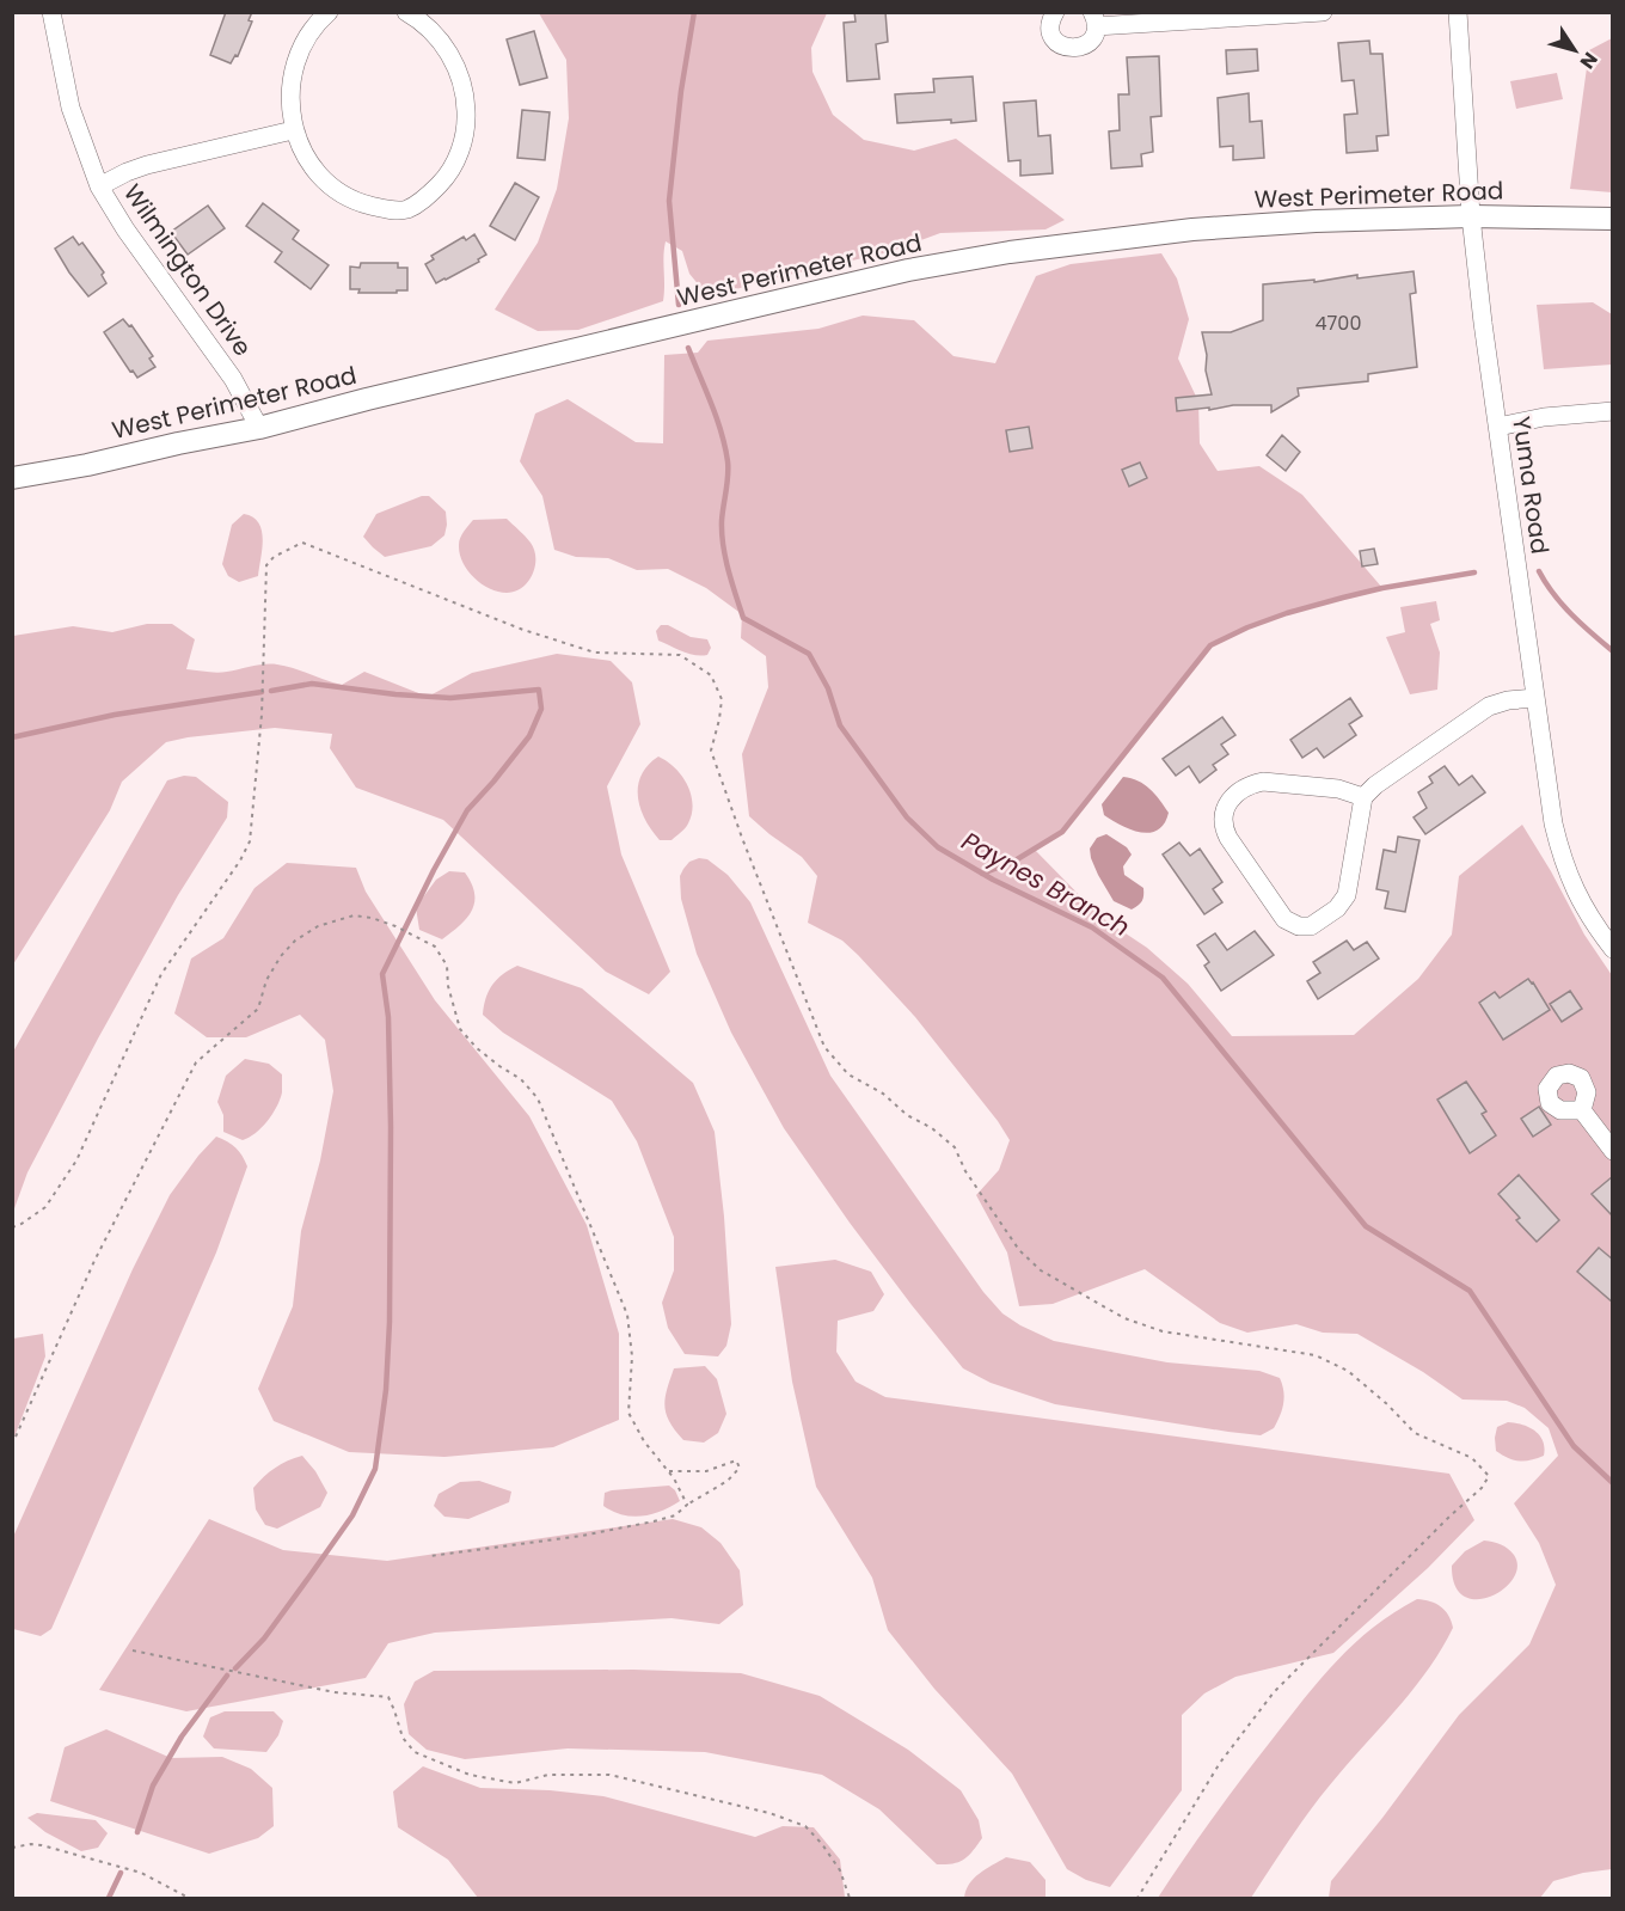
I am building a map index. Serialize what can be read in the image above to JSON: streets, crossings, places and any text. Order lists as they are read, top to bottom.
{
  "streets": {
    "street": ["West Perimeter Road", "Wilmington Drive", "Yuma Road"]
  },
  "crossings": [
    ["West Perimeter Road", "Wilmington Drive"],
    ["West Perimeter Road", "Yuma Road"]
  ],
  "water": ["Paynes Branch"],
  "house_numbers": ["4700"],
  "north": "bottom right"
}
